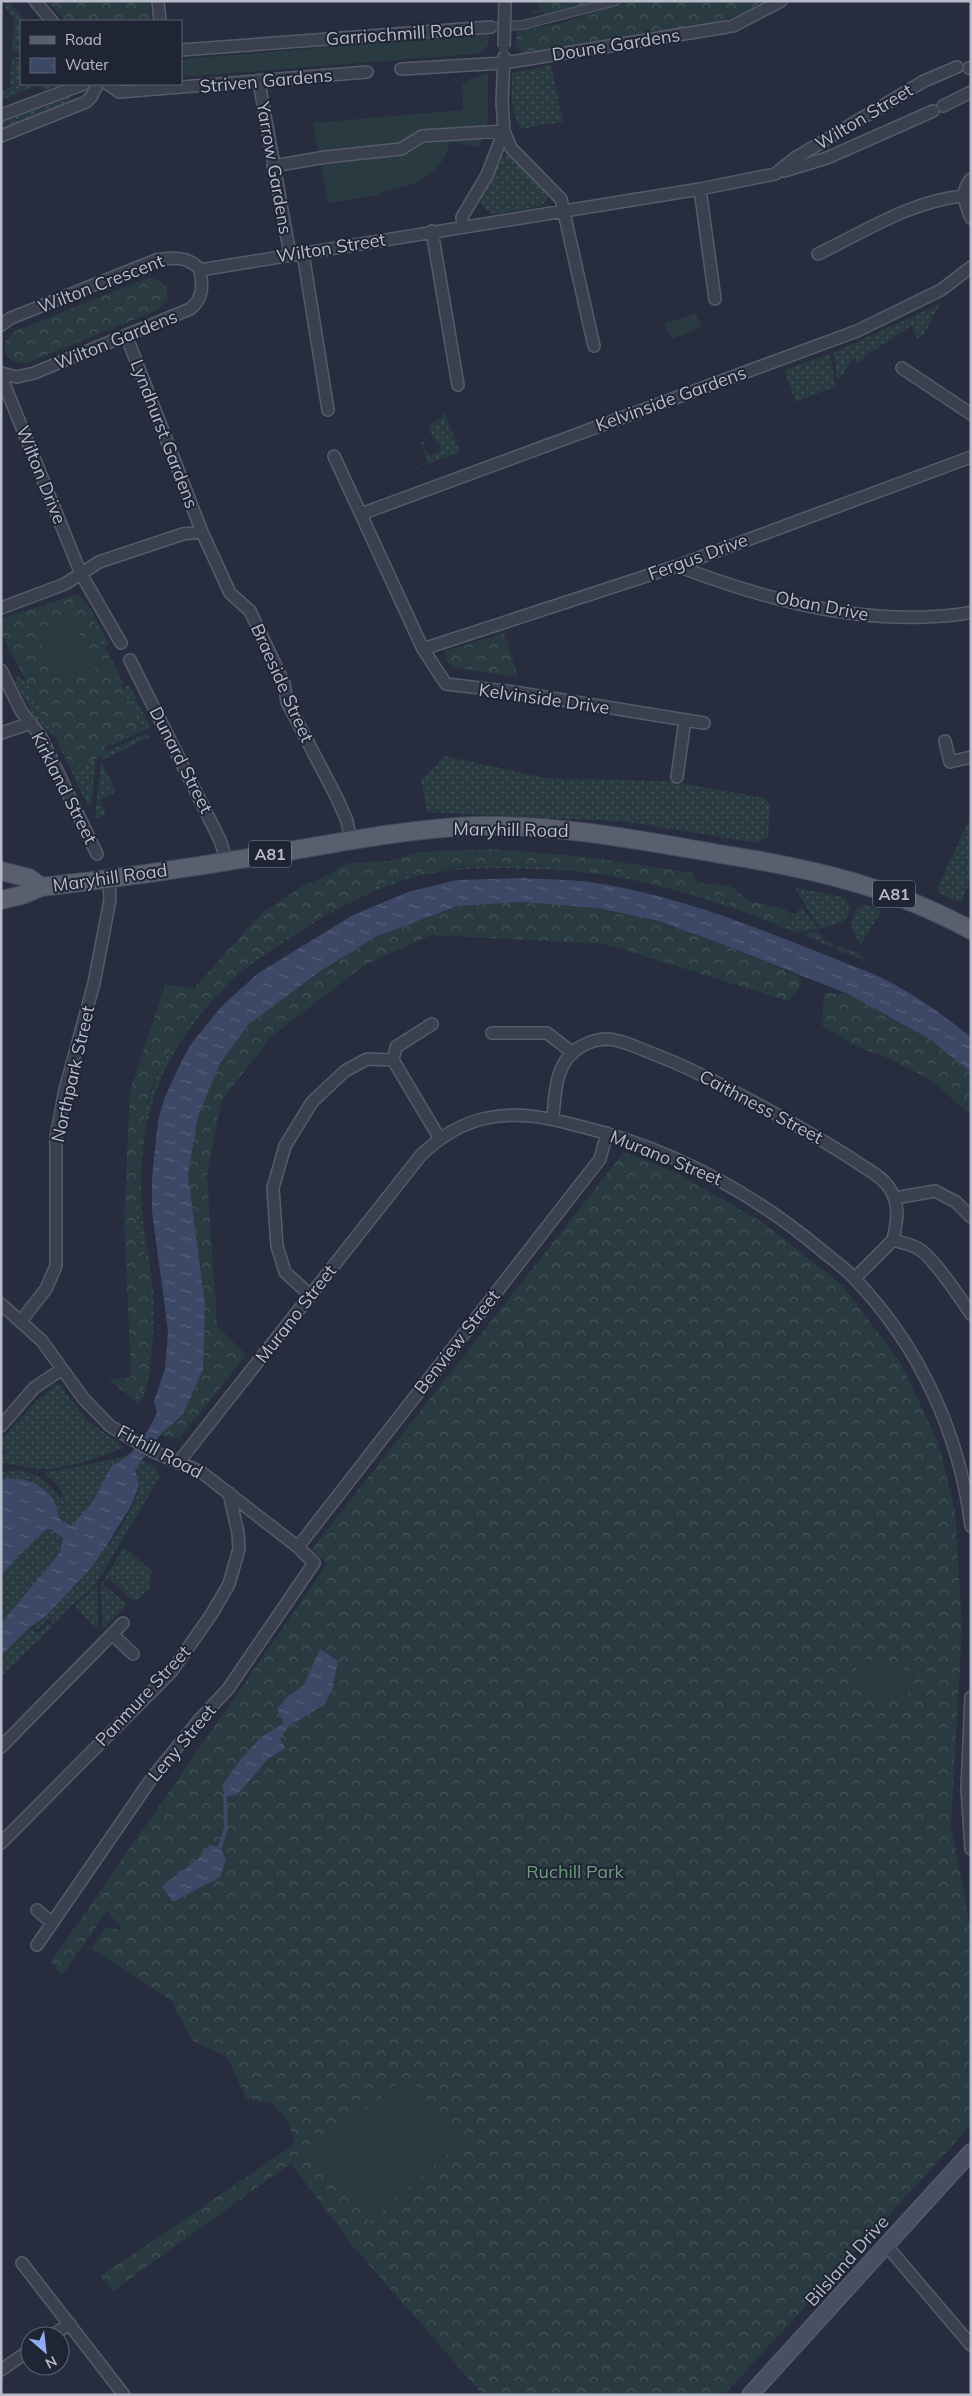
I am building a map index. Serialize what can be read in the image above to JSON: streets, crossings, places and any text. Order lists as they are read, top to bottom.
{
  "streets": {
    "main road": ["Maryhill Road", "A81", "Bilsland Drive"],
    "street": [
      "Garriochmill Road",
      "Doune Gardens",
      "Striven Gardens",
      "Wilton Street",
      "Yarrow Gardens",
      "Wilton Crescent",
      "Wilton Gardens",
      "Kelvinside Gardens",
      "Lyndhurst Gardens",
      "Wilton Drive",
      "Fergus Drive",
      "Oban Drive",
      "Braeside Street",
      "Kelvinside Drive",
      "Dunard Street",
      "Kirkland Street",
      "Northpark Street",
      "Caithness Street",
      "Murano Street",
      "Benview Street",
      "Firhill Road",
      "Panmure Street",
      "Leny Street"
    ]
  },
  "crossings": [
    ["Striven Gardens", "Yarrow Gardens"],
    ["Wilton Street", "Yarrow Gardens"],
    ["Wilton Street", "Wilton Crescent"],
    ["Wilton Street", "Wilton Gardens"],
    ["Wilton Crescent", "Wilton Gardens"],
    ["Wilton Gardens", "Lyndhurst Gardens"],
    ["Wilton Gardens", "Wilton Drive"],
    ["Kelvinside Gardens", "Kelvinside Drive"],
    ["Lyndhurst Gardens", "Braeside Street"],
    ["Fergus Drive", "Oban Drive"],
    ["Fergus Drive", "Kelvinside Drive"],
    ["Braeside Street", "Maryhill Road"],
    ["Dunard Street", "Maryhill Road"],
    ["Maryhill Road", "Northpark Street"],
    ["Northpark Street", "Firhill Road"],
    ["Murano Street", "Benview Street"],
    ["Murano Street", "Firhill Road"],
    ["Benview Street", "Firhill Road"],
    ["Firhill Road", "Panmure Street"],
    ["Firhill Road", "Leny Street"]
  ],
  "parks": ["Ruchill Park"],
  "legend": ["Road", "Water"],
  "north": "bottom right"
}
